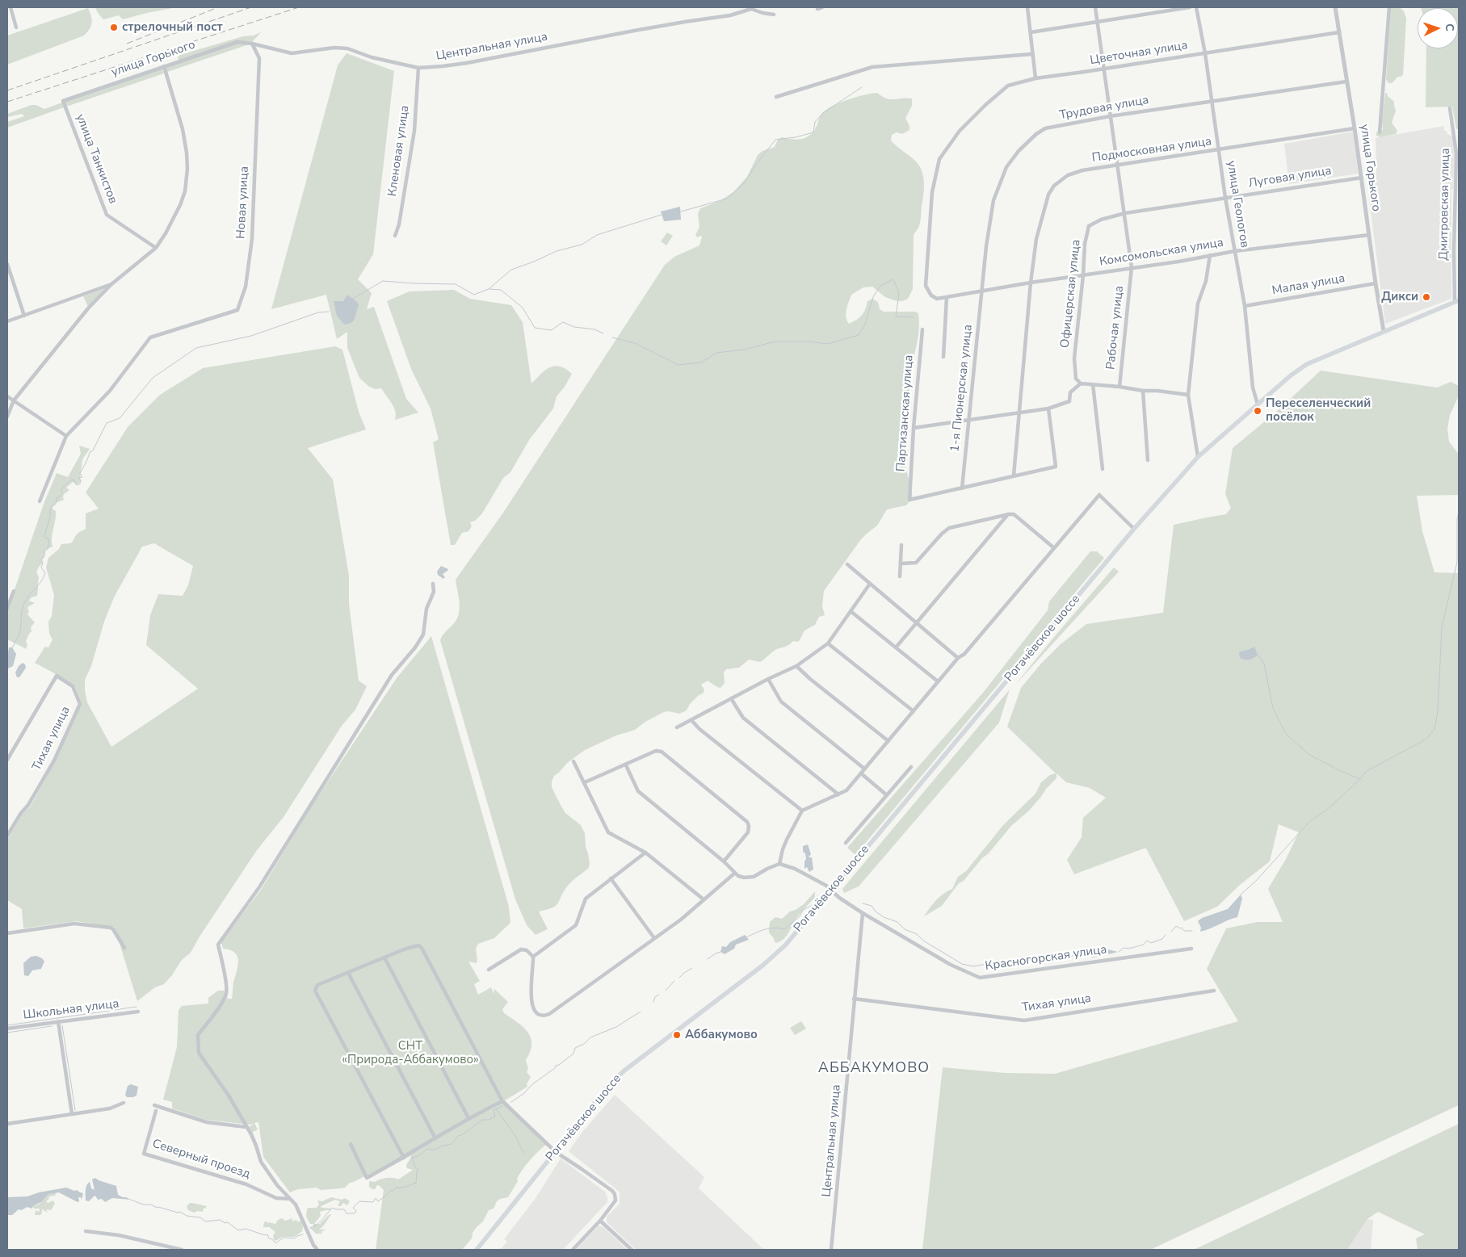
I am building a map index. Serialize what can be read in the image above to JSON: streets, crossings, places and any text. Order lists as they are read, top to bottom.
{
  "streets": {
    "main road": ["Рогачёвское шоссе"],
    "street": [
      "Центральная улица",
      "Цветочная улица",
      "улица Горького",
      "Трудовая улица",
      "Подмосковная улица",
      "Кленовая улица",
      "улица Танкистов",
      "Луговая улица",
      "Новая улица",
      "улица Геологов",
      "Дмитровская улица",
      "Комсомольская улица",
      "Малая улица",
      "Офицерская улица",
      "Рабочая улица",
      "1-я Пионерская улица",
      "Партизанская улица",
      "Тихая улица",
      "Красногорская улица",
      "Школьная улица",
      "Северный проезд"
    ]
  },
  "crossings": [
    ["Центральная улица", "улица Горького"],
    ["Центральная улица", "Кленовая улица"],
    ["Центральная улица", "Новая улица"],
    ["Центральная улица", "Тихая улица"],
    ["Центральная улица", "Красногорская улица"],
    ["Цветочная улица", "улица Горького"],
    ["Цветочная улица", "улица Геологов"],
    ["Цветочная улица", "Рабочая улица"],
    ["улица Горького", "Трудовая улица"],
    ["улица Горького", "Подмосковная улица"],
    ["улица Горького", "улица Танкистов"],
    ["улица Горького", "Луговая улица"],
    ["улица Горького", "Новая улица"],
    ["улица Горького", "Комсомольская улица"],
    ["улица Горького", "Малая улица"],
    ["улица Горького", "Рогачёвское шоссе"],
    ["Трудовая улица", "улица Геологов"],
    ["Трудовая улица", "Комсомольская улица"],
    ["Трудовая улица", "Рабочая улица"],
    ["Трудовая улица", "1-я Пионерская улица"],
    ["Подмосковная улица", "улица Геологов"],
    ["Подмосковная улица", "Комсомольская улица"],
    ["Подмосковная улица", "Рабочая улица"],
    ["Луговая улица", "улица Геологов"],
    ["Луговая улица", "Офицерская улица"],
    ["Луговая улица", "Рабочая улица"],
    ["улица Геологов", "Комсомольская улица"],
    ["улица Геологов", "Малая улица"],
    ["улица Геологов", "Рогачёвское шоссе"],
    ["Дмитровская улица", "Рогачёвское шоссе"],
    ["Комсомольская улица", "Офицерская улица"],
    ["Комсомольская улица", "Рабочая улица"],
    ["Комсомольская улица", "1-я Пионерская улица"],
    ["Офицерская улица", "Рабочая улица"],
    ["1-я Пионерская улица", "Партизанская улица"],
    ["Рогачёвское шоссе", "Красногорская улица"]
  ],
  "districts": ["АББАКУМОВО"],
  "parks": ["СНТ «Природа-Аббакумово»"],
  "places": [
    "стрелочный пост",
    "Дикси",
    "Переселенческий посёлок",
    "Аббакумово"
  ],
  "north": "right"
}
